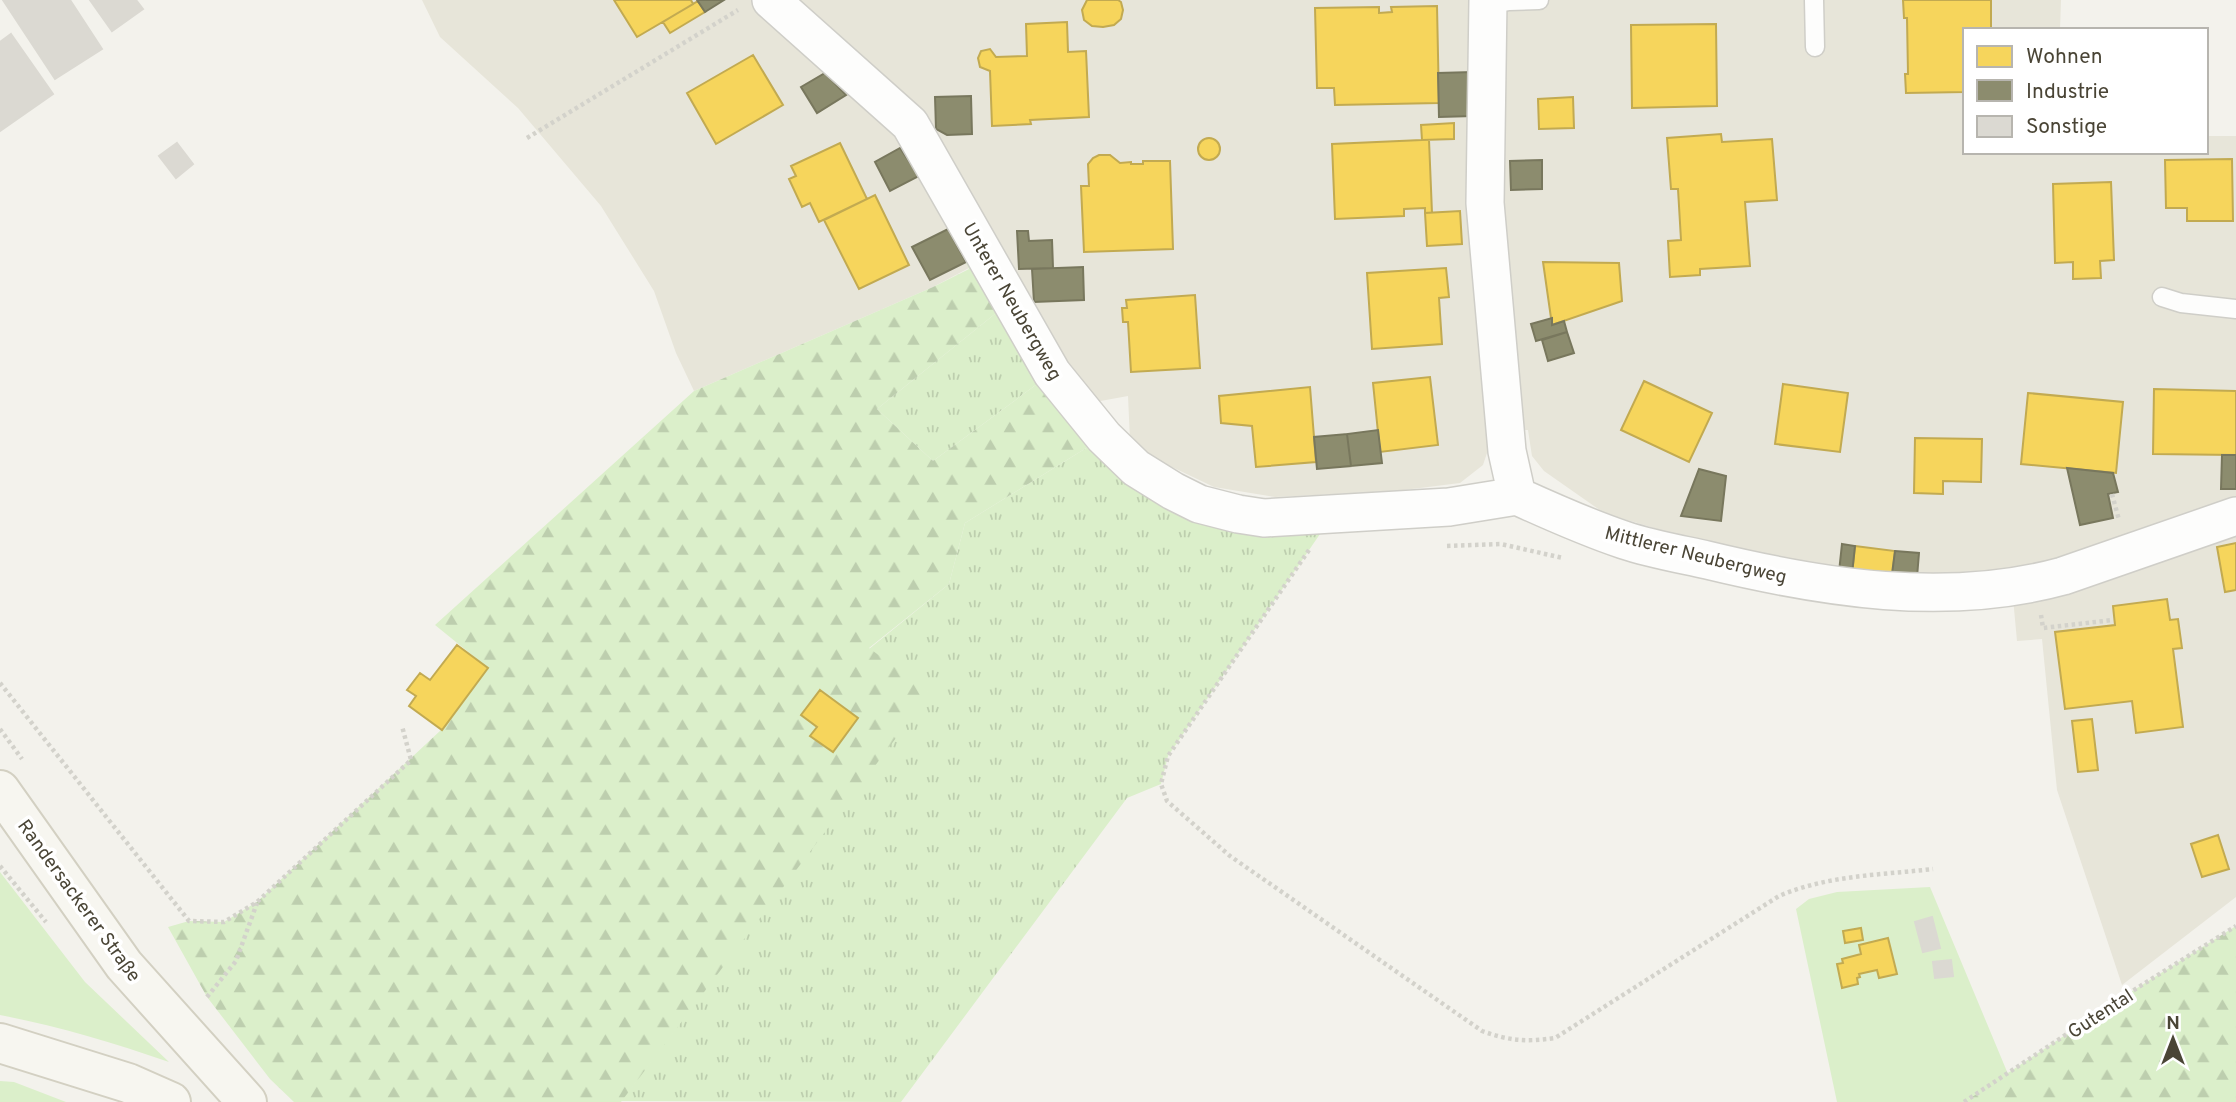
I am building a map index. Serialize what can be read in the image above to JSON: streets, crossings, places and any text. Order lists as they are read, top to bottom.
{
  "streets": {
    "main road": ["Randersackerer Straße"],
    "street": ["Unterer Neubergweg", "Mittlerer Neubergweg"],
    "path": ["Gutental"]
  },
  "crossings": [
    ["Unterer Neubergweg", "Mittlerer Neubergweg"]
  ],
  "legend": ["Wohnen", "Industrie", "Sonstige"],
  "north": "top"
}
